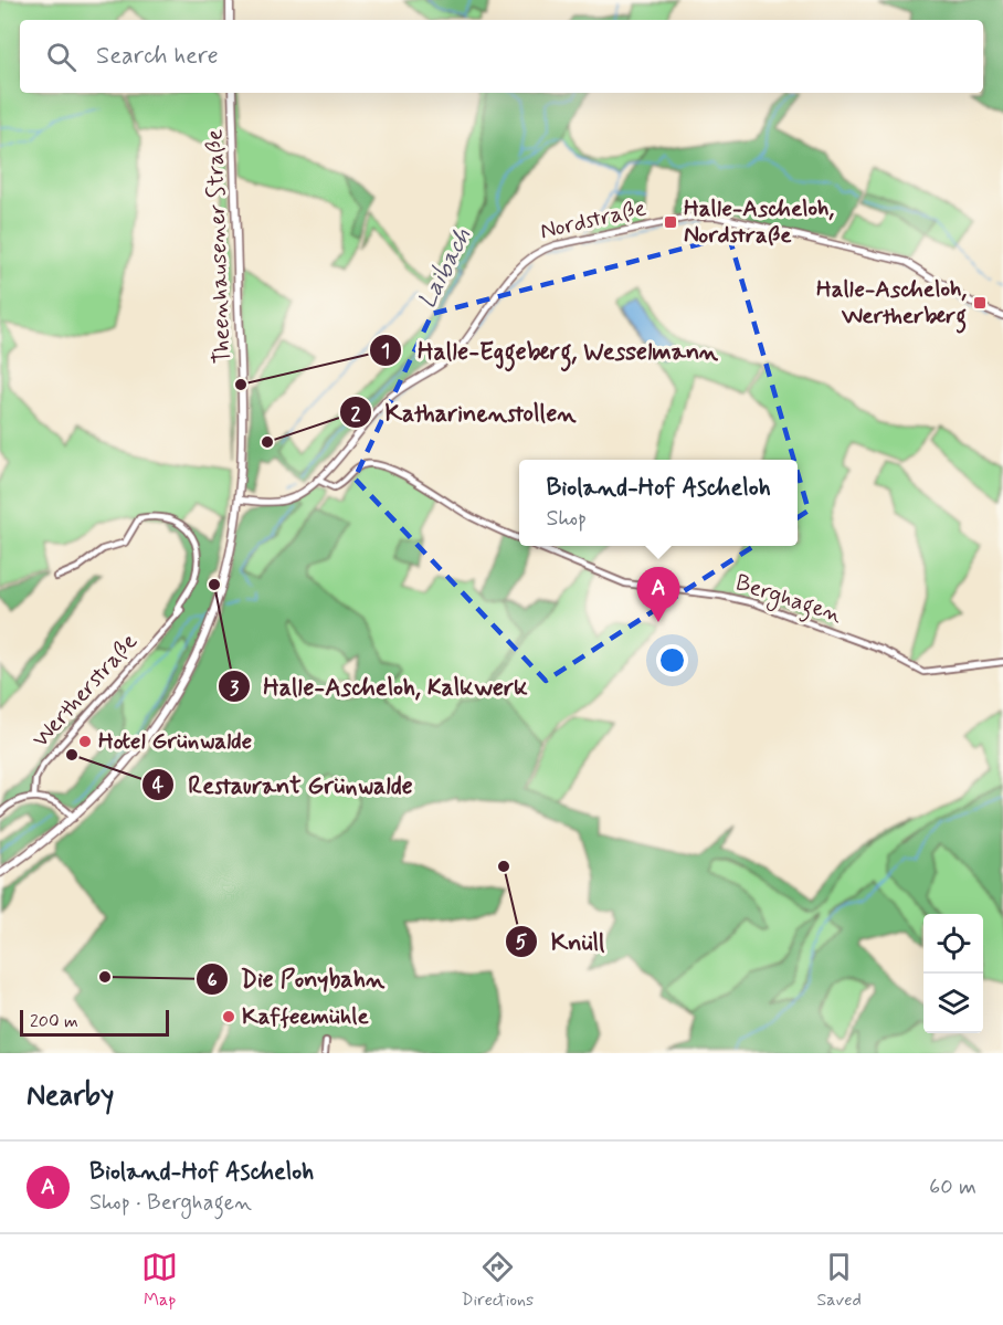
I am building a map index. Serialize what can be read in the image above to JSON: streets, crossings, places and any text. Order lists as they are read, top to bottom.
{
  "streets": {
    "main road": ["Theenhausener Straße"],
    "street": ["Nordstraße", "Berghagen", "Wertherstraße"]
  },
  "crossings": [
    ["Nordstraße", "Theenhausener Straße"],
    ["Nordstraße", "Berghagen"]
  ],
  "water": ["Laibach"],
  "places": {
    "transit": ["Halle-Ascheloh, Nordstraße", "Halle-Ascheloh, Wertherberg"],
    "other": [
      "Halle-Eggeberg, Wesselmann",
      "Katharinenstollen",
      "Halle-Ascheloh, Kalkwerk",
      "Hotel Grünwalde",
      "Restaurant Grünwalde",
      "Knüll",
      "Die Ponybahn",
      "Kaffeemühle"
    ]
  },
  "scale_bar": "200 m",
  "page": {
    "search": "Search here",
    "popup": ["Bioland-Hof Ascheloh", "Shop"],
    "pins": "A",
    "scale": "200 m",
    "heading": "Nearby",
    "list": [
      {
        "mark": "A",
        "name": "Bioland-Hof Ascheloh",
        "note": "Shop · Berghagen",
        "value": "60 m"
      }
    ],
    "nav": ["Map", "Directions", "Saved"]
  }
}
